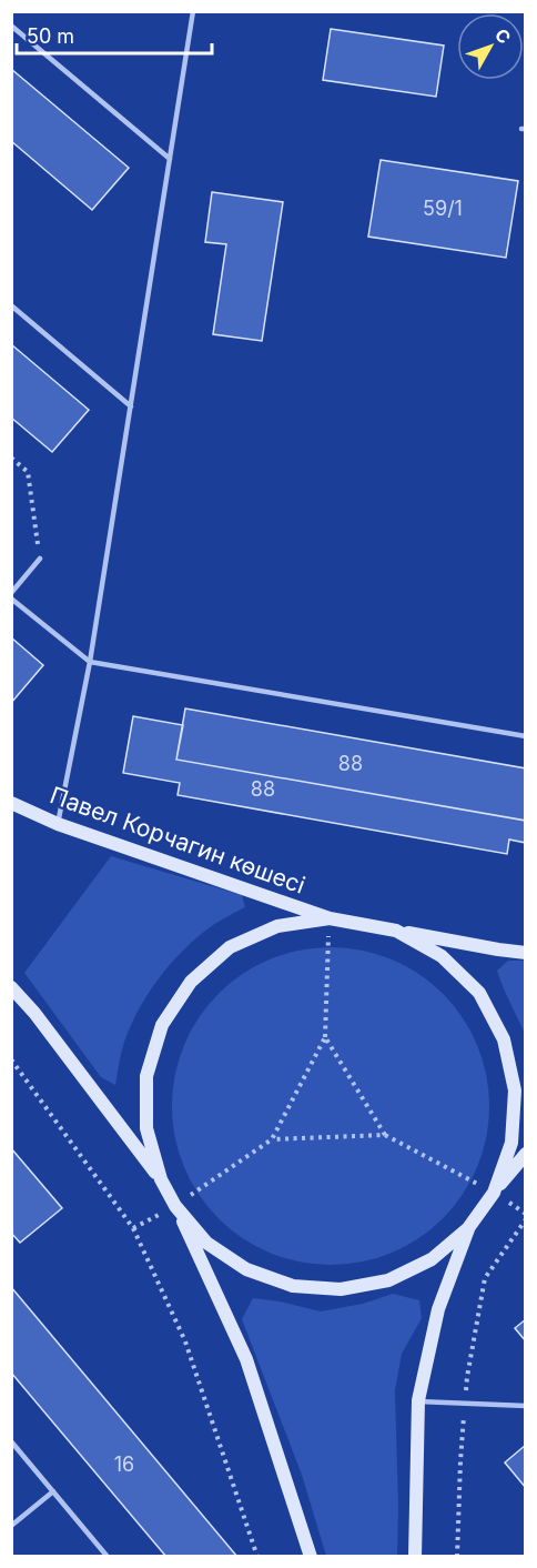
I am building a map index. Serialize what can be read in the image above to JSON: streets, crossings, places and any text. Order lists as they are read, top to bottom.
{
  "streets": {
    "street": ["Павел Корчагин көшесі"]
  },
  "house_numbers": [
    "59/1",
    "88",
    "88",
    "16"
  ],
  "scale_bar": "50 m",
  "north": "top right"
}
